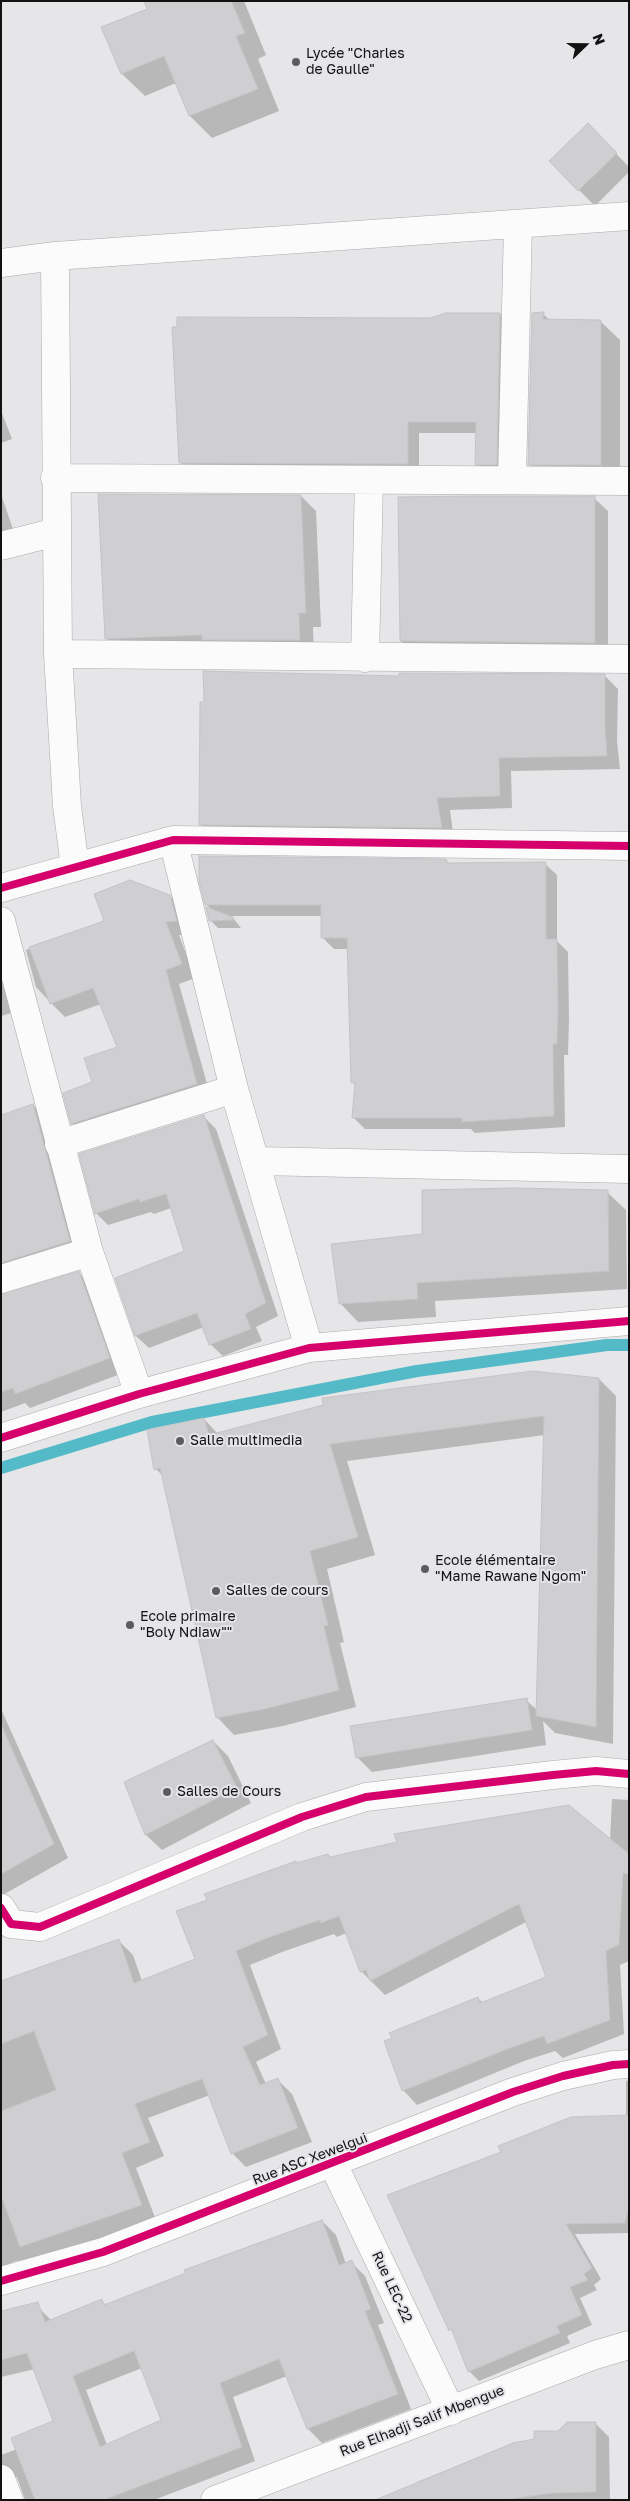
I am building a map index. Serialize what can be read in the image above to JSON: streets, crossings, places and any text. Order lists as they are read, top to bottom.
{
  "streets": {
    "street": ["Rue ASC Xewelgui", "Rue LEC-22", "Rue Elhadji Salif Mbengue"]
  },
  "crossings": [
    ["Rue ASC Xewelgui", "Rue LEC-22"],
    ["Rue LEC-22", "Rue Elhadji Salif Mbengue"]
  ],
  "places": [
    "Lycée \"Charles de Gaulle\"",
    "Salle multimedia",
    "Ecole élémentaire \"Mame Rawane Ngom\"",
    "Salles de cours",
    "Ecole primaire \"Boly Ndiaw\"\"",
    "Salles de Cours"
  ],
  "north": "right"
}
